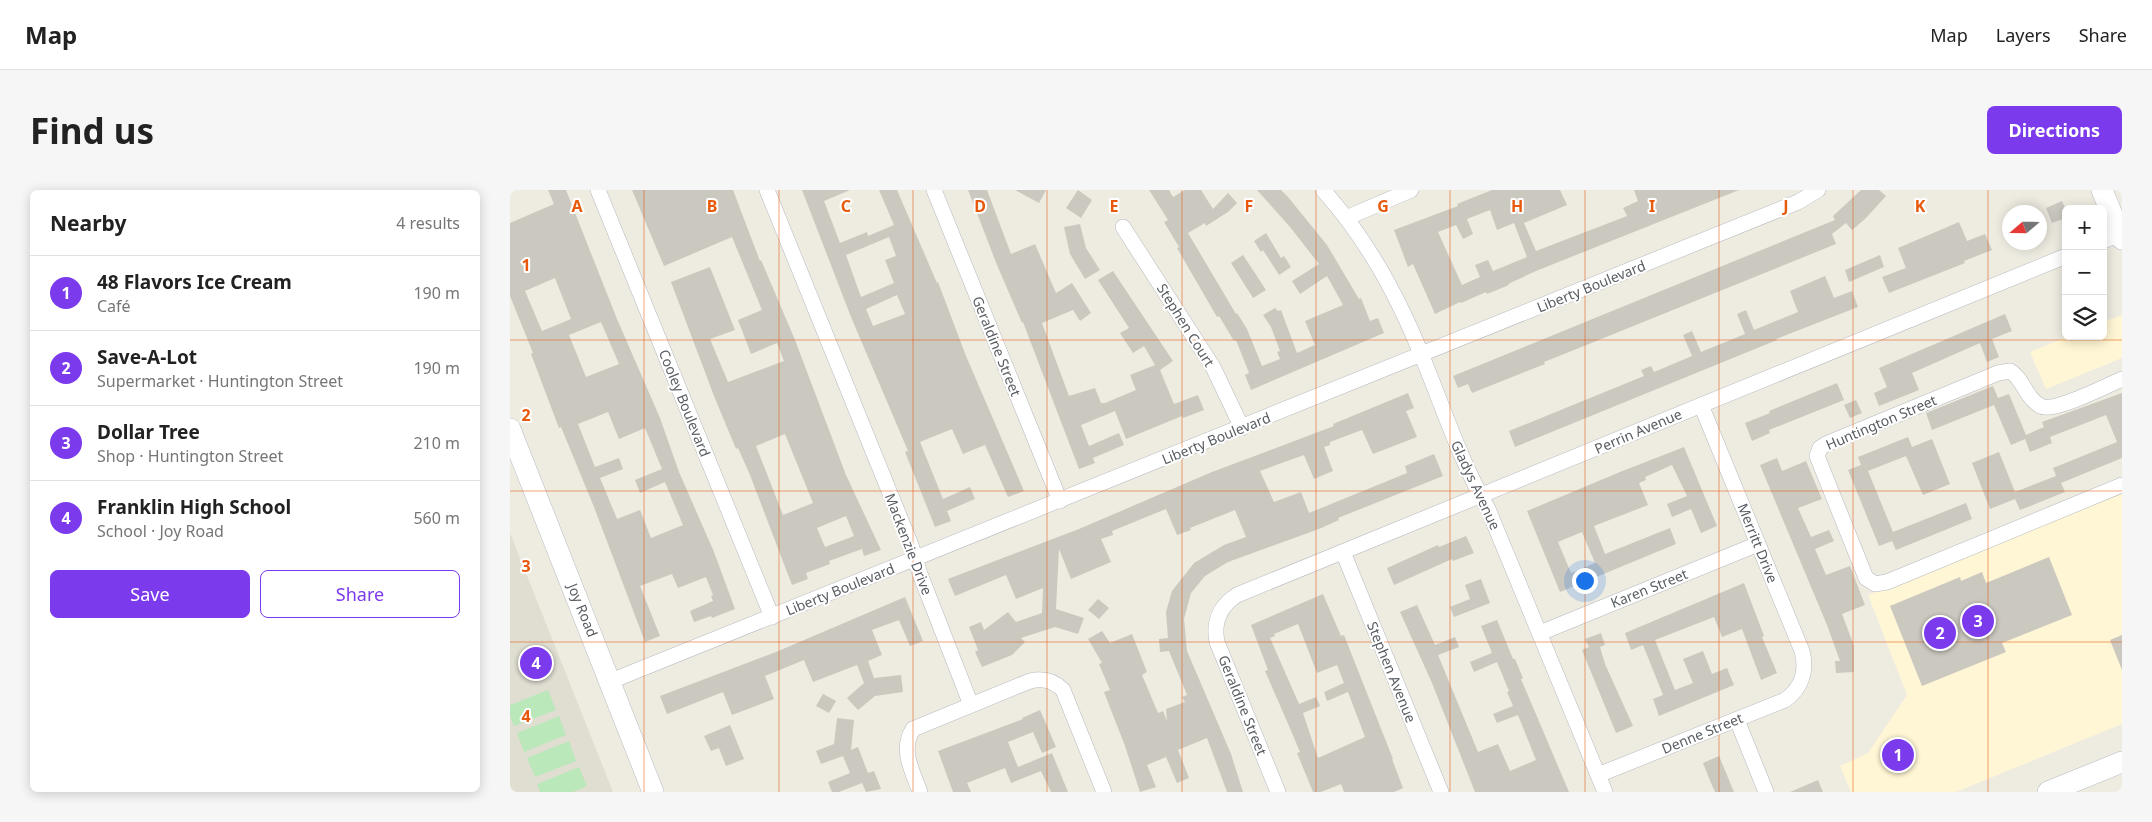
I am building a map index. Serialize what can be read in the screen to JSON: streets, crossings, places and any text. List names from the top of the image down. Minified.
{"streets":{"street":["Liberty Boulevard","Stephen Court","Geraldine Street","Cooley Boulevard","Huntington Street","Perrin Avenue","Gladys Avenue","Merritt Drive","Mackenzie Drive","Karen Street","Joy Road","Stephen Avenue","Denne Street"]},"crossings":[["Liberty Boulevard","Stephen Court"],["Liberty Boulevard","Geraldine Street"],["Liberty Boulevard","Cooley Boulevard"],["Liberty Boulevard","Gladys Avenue"],["Liberty Boulevard","Mackenzie Drive"],["Liberty Boulevard","Joy Road"],["Geraldine Street","Perrin Avenue"],["Perrin Avenue","Gladys Avenue"],["Perrin Avenue","Merritt Drive"],["Perrin Avenue","Stephen Avenue"],["Gladys Avenue","Karen Street"],["Gladys Avenue","Denne Street"],["Merritt Drive","Karen Street"],["Merritt Drive","Denne Street"]],"north":"left","page":{"header":"Map","nav":["Map","Layers","Share"],"buttons":["Directions",["Save","Share"]],"title":"Find us","heading":["Nearby","4 results"],"map_buttons":["+","−"],"list":[{"mark":"1","name":"48 Flavors Ice Cream","note":"Café","value":"190 m"},{"mark":"2","name":"Save-A-Lot","note":"Supermarket · Huntington Street","value":"190 m"},{"mark":"3","name":"Dollar Tree","note":"Shop · Huntington Street","value":"210 m"},{"mark":"4","name":"Franklin High School","note":"School · Joy Road","value":"560 m"}],"pins":["3","2","4","1"]},"grid":{"columns":["A","B","C","D","E","F","G","H","I","J","K"],"rows":["1","2","3","4"]}}
